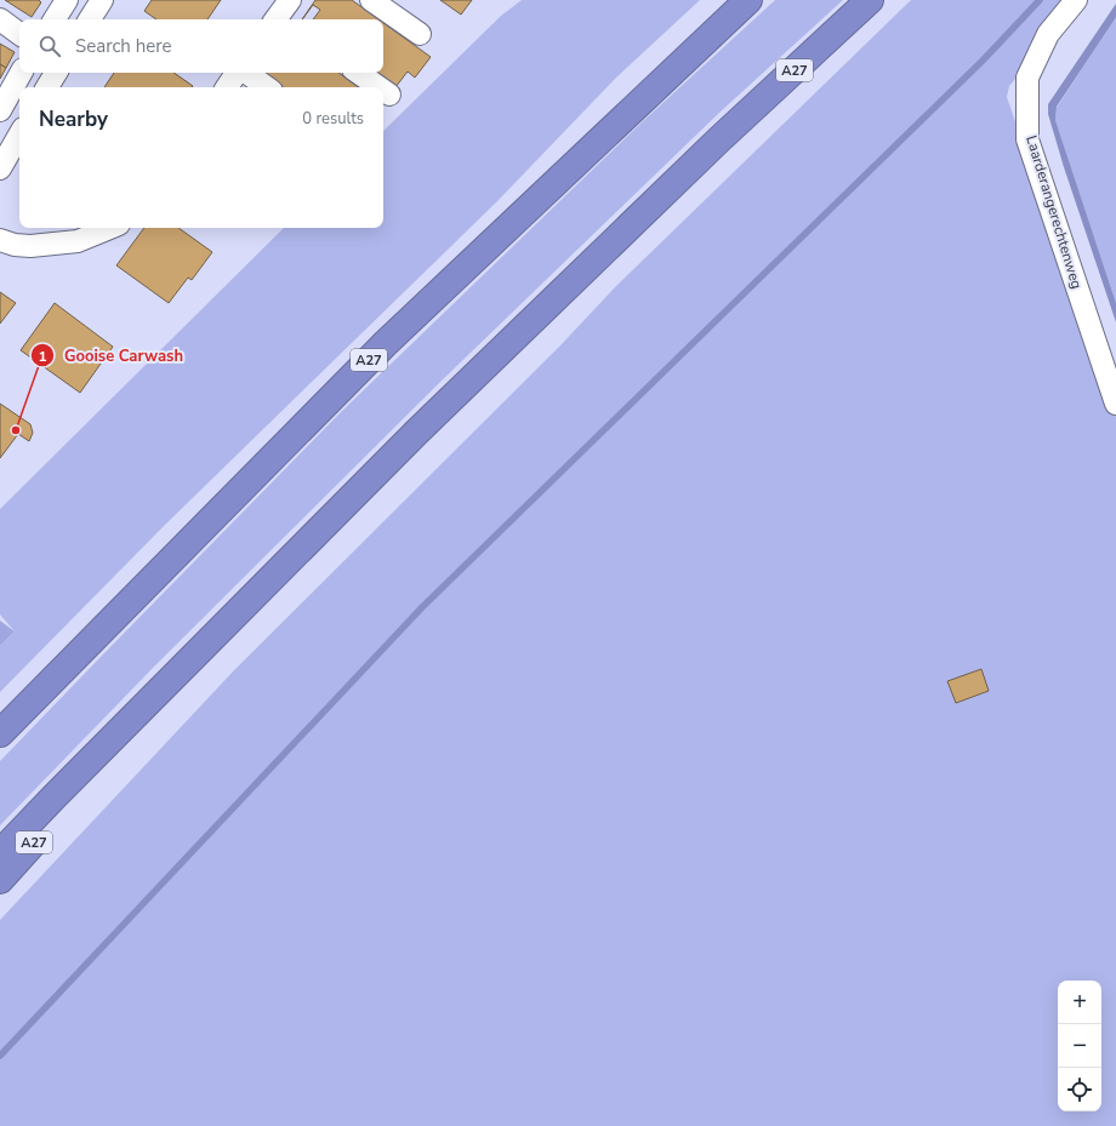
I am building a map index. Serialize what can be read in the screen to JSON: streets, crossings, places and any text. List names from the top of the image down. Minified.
{"streets":{"highway":["A27"],"street":["Laarderangerechtenweg"]},"places":["Gooise Carwash"],"page":{"search":"Search here","heading":["Nearby","0 results"],"map_buttons":["+","−"]}}
